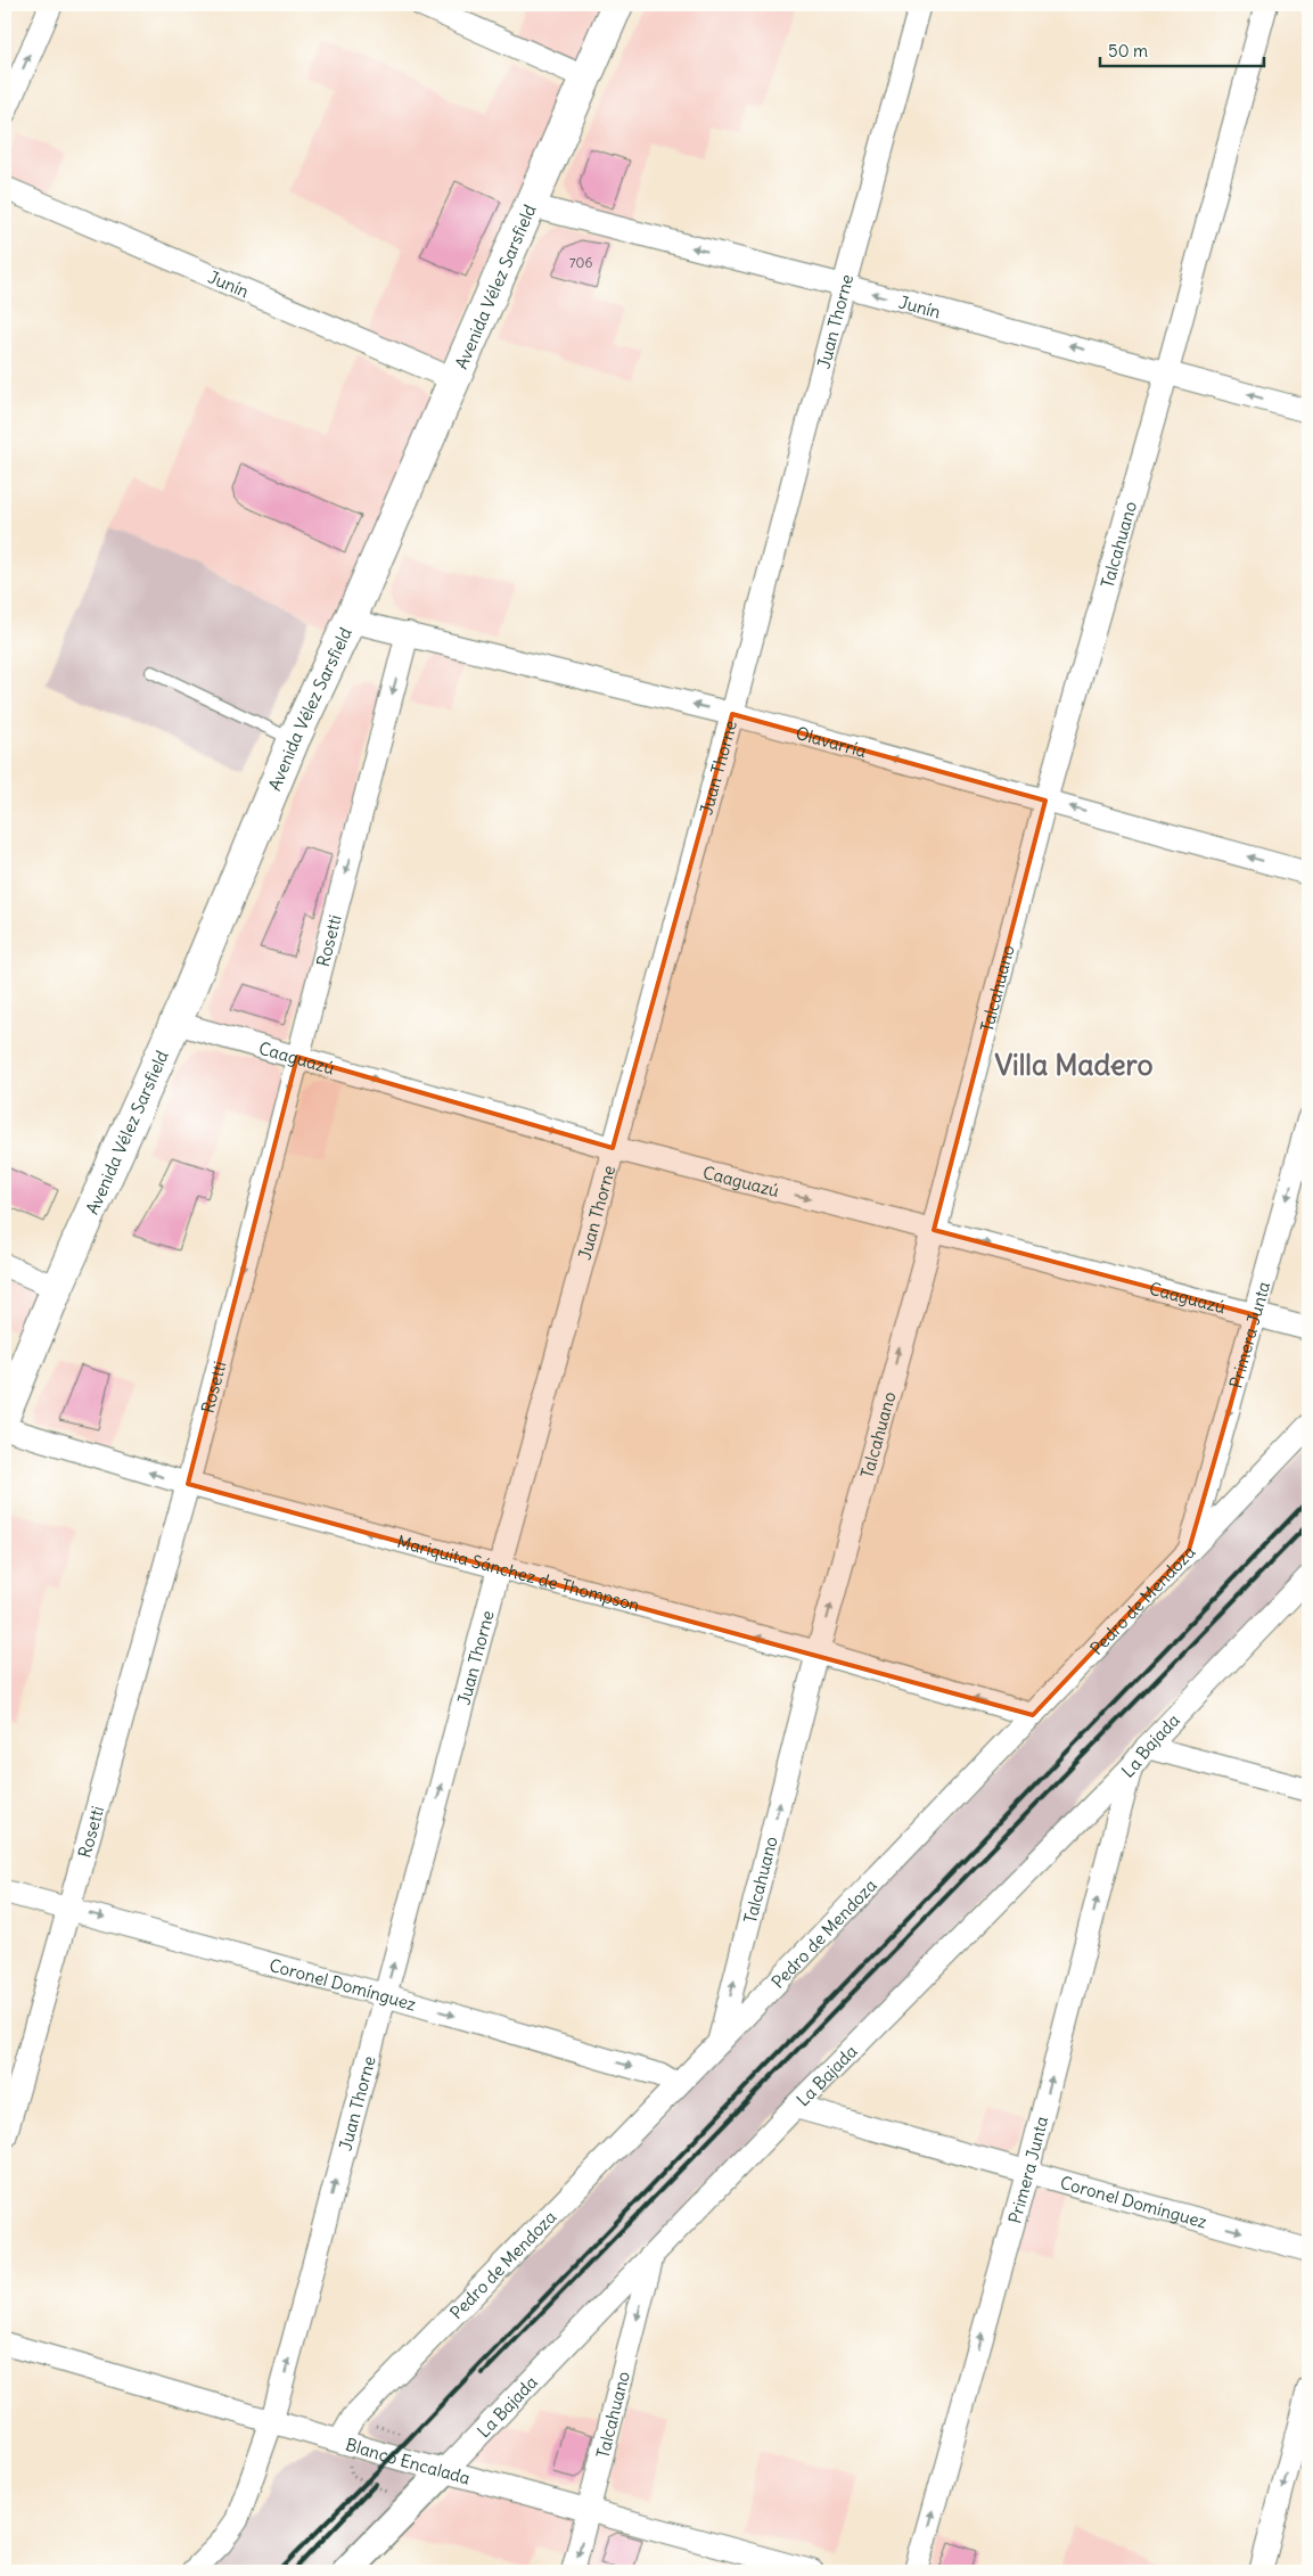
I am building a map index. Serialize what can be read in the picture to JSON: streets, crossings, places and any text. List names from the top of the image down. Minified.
{"streets":{"main road":["Avenida Vélez Sarsfield"],"street":["Junín","Juan Thorne","Talcahuano","Olavarría","Rosetti","Caaguazú","Primera Junta","Mariquita Sánchez de Thompson","Pedro de Mendoza","La Bajada","Coronel Domínguez","Blanco Encalada"]},"crossings":[["Junín","Avenida Vélez Sarsfield"],["Junín","Juan Thorne"],["Junín","Talcahuano"],["Avenida Vélez Sarsfield","Olavarría"],["Avenida Vélez Sarsfield","Caaguazú"],["Juan Thorne","Olavarría"],["Juan Thorne","Caaguazú"],["Juan Thorne","Mariquita Sánchez de Thompson"],["Juan Thorne","Coronel Domínguez"],["Juan Thorne","Blanco Encalada"],["Talcahuano","Olavarría"],["Talcahuano","Caaguazú"],["Talcahuano","Mariquita Sánchez de Thompson"],["Talcahuano","Pedro de Mendoza"],["Talcahuano","La Bajada"],["Talcahuano","Blanco Encalada"],["Olavarría","Rosetti"],["Rosetti","Caaguazú"],["Rosetti","Mariquita Sánchez de Thompson"],["Rosetti","Coronel Domínguez"],["Caaguazú","Primera Junta"],["Primera Junta","Pedro de Mendoza"],["Primera Junta","La Bajada"],["Primera Junta","Coronel Domínguez"],["Mariquita Sánchez de Thompson","Pedro de Mendoza"],["Pedro de Mendoza","Coronel Domínguez"],["Pedro de Mendoza","Blanco Encalada"],["La Bajada","Coronel Domínguez"],["La Bajada","Blanco Encalada"]],"one_way":["Junín","Juan Thorne","Olavarría","Rosetti","Caaguazú","Mariquita Sánchez de Thompson","Coronel Domínguez"],"districts":["Villa Madero"],"house_numbers":["706"],"scale_bar":"50 m"}
